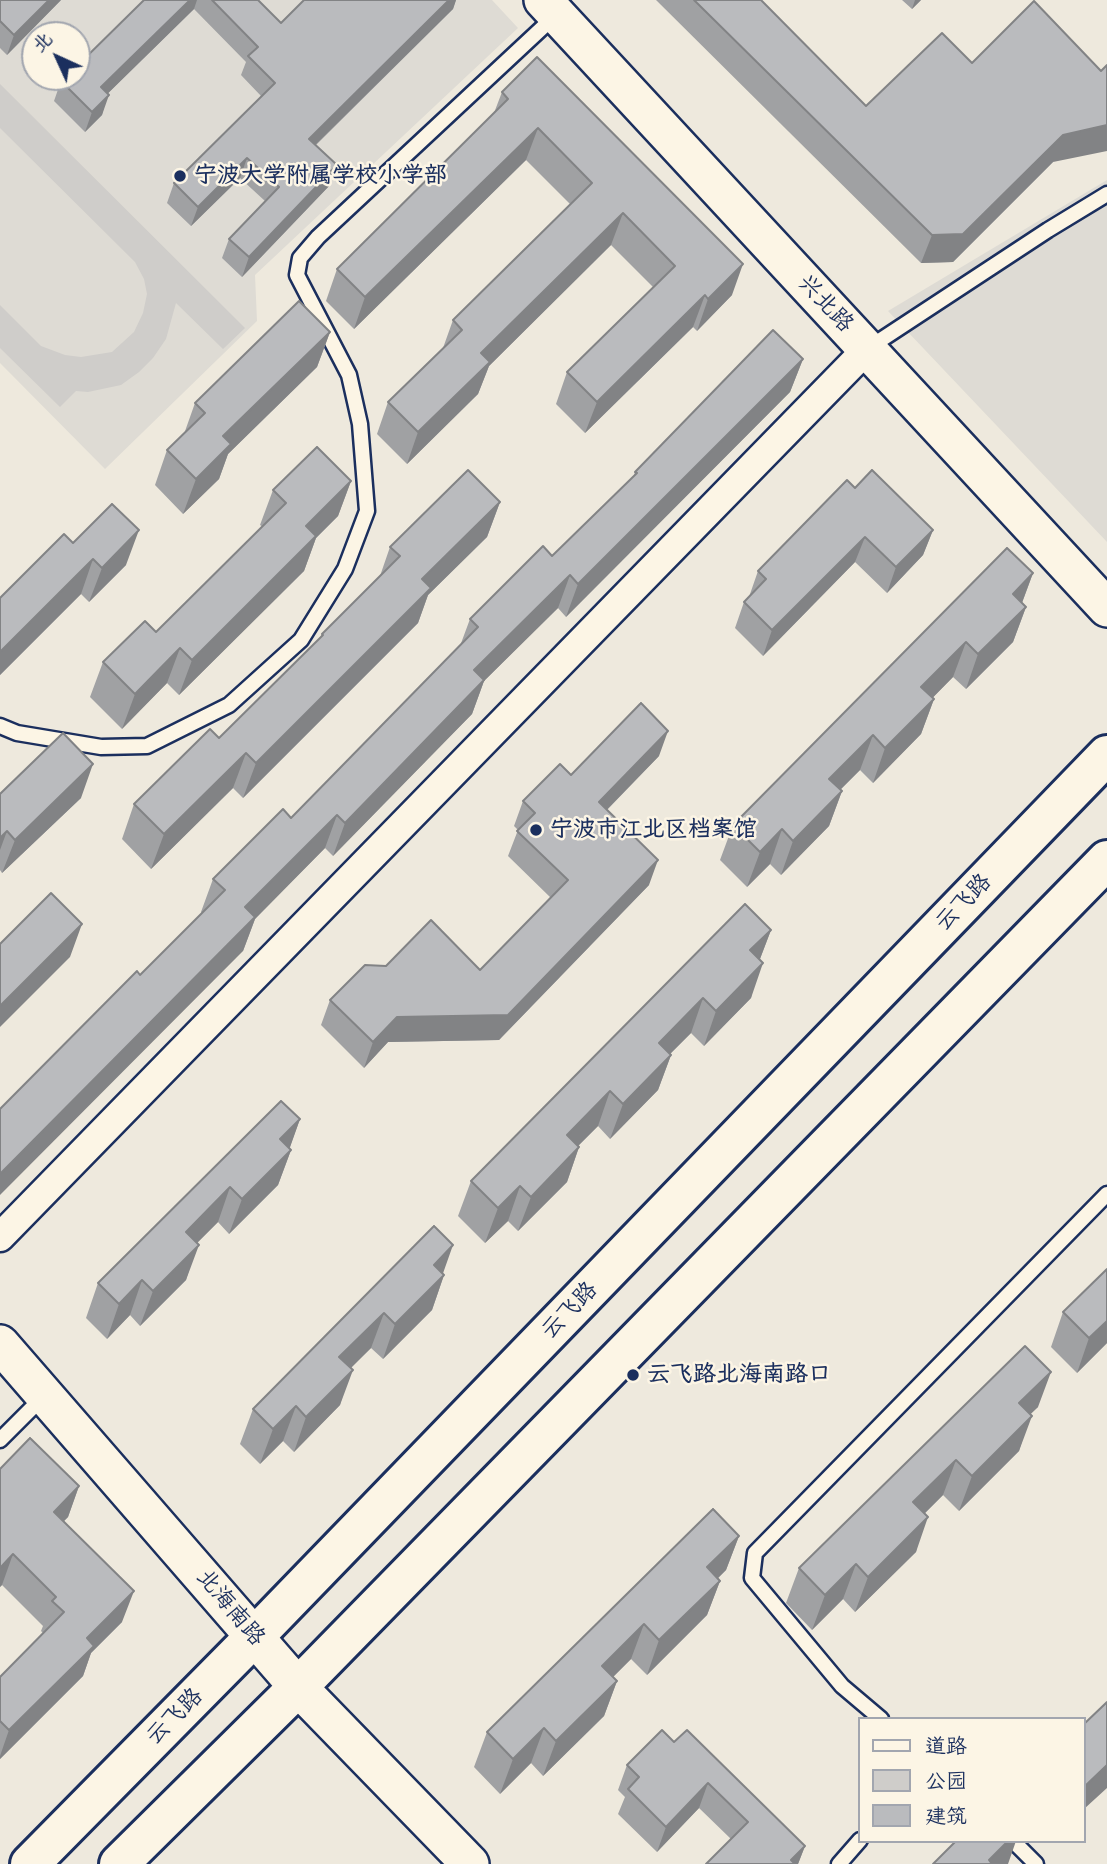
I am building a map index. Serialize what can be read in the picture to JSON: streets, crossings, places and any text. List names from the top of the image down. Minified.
{"streets":{"main road":["云飞路"],"street":["兴北路","北海南路"]},"crossings":[["云飞路","北海南路"]],"places":["宁波大学附属学校小学部","宁波市江北区档案馆","云飞路北海南路口"],"legend":["道路","公园","建筑"],"north":"top left"}
